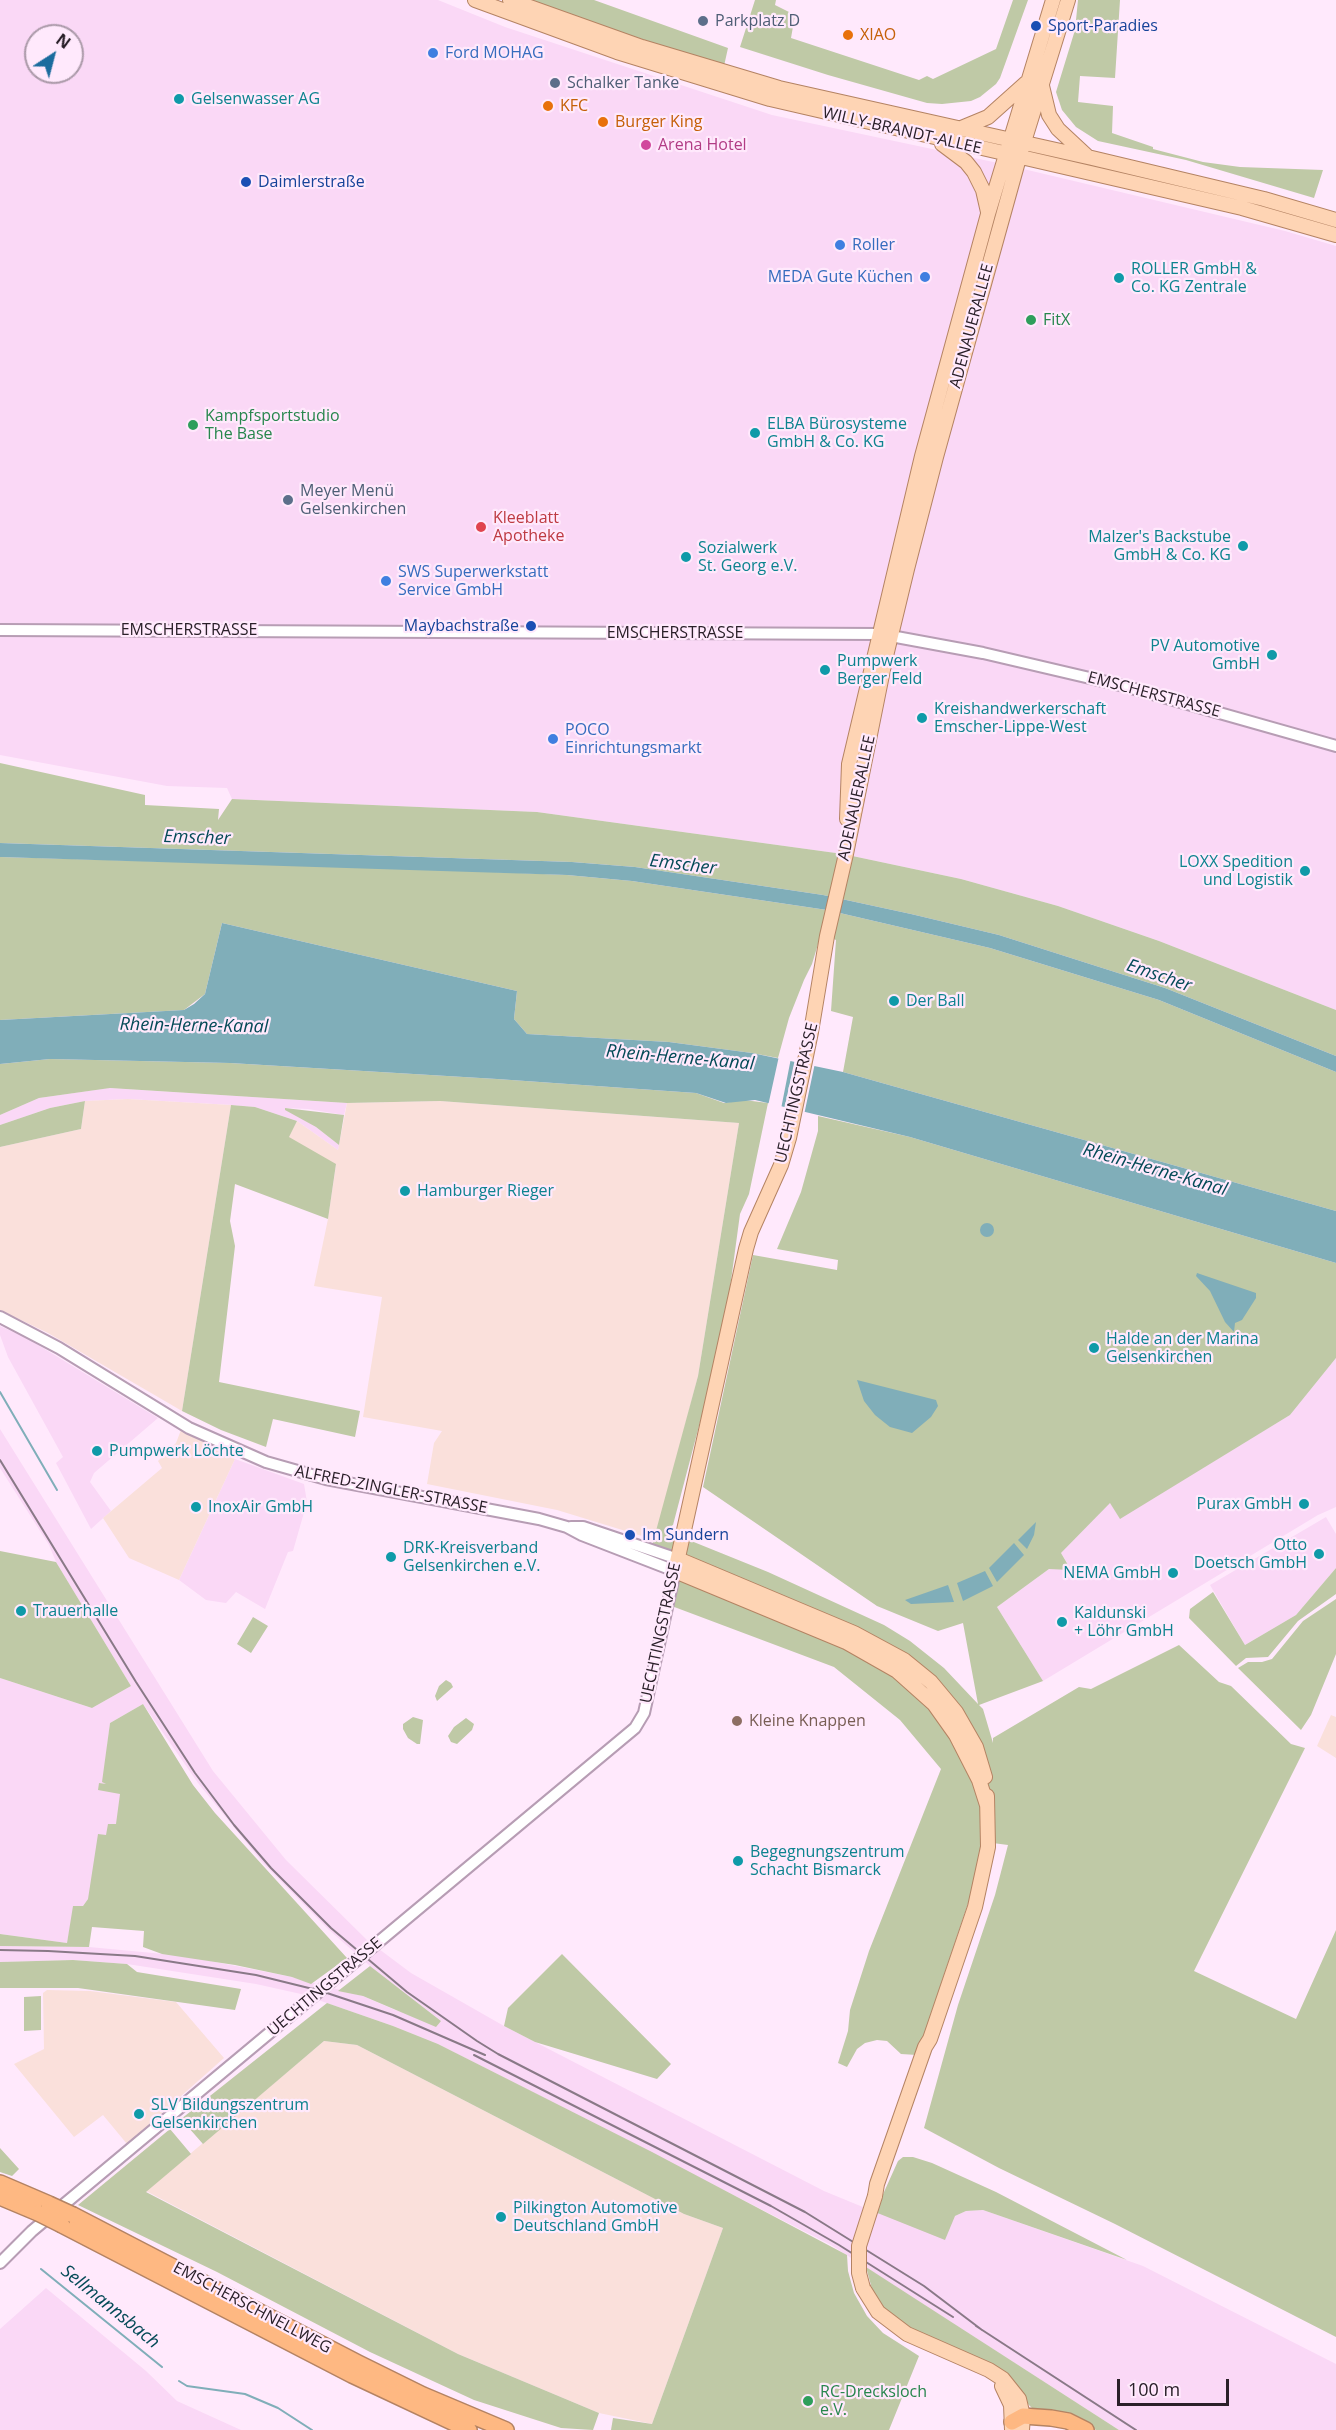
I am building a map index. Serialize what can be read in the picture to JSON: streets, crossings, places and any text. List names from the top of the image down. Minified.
{"streets":{"highway":["EMSCHERSCHNELLWEG"],"main road":["WILLY-BRANDT-ALLEE","ADENAUERALLEE","UECHTINGSTRASSE"],"street":["EMSCHERSTRASSE","ALFRED-ZINGLER-STRASSE"]},"crossings":[["WILLY-BRANDT-ALLEE","ADENAUERALLEE"],["ADENAUERALLEE","EMSCHERSTRASSE"],["ADENAUERALLEE","UECHTINGSTRASSE"],["UECHTINGSTRASSE","ALFRED-ZINGLER-STRASSE"]],"water":["Emscher","Rhein-Herne-Kanal","Sellmannsbach"],"places":["Parkplatz D","Sport-Paradies","XIAO","Ford MOHAG","Schalker Tanke","Gelsenwasser AG","KFC","Burger King","Arena Hotel","Daimlerstraße","Roller","MEDA Gute Küchen","ROLLER GmbH & Co. KG Zentrale","FitX","Kampfsportstudio The Base","ELBA Bürosysteme GmbH & Co. KG","Meyer Menü Gelsenkirchen","Kleeblatt Apotheke","Malzer's Backstube GmbH & Co. KG","Sozialwerk St. Georg e.V.","SWS Superwerkstatt Service GmbH","Maybachstraße","PV Automotive GmbH","Pumpwerk Berger Feld","Kreishandwerkerschaft Emscher-Lippe-West","POCO Einrichtungsmarkt","LOXX Spedition und Logistik","Der Ball","Hamburger Rieger","Halde an der Marina Gelsenkirchen","Pumpwerk Löchte","Purax GmbH","InoxAir GmbH","Im Sundern","Otto Doetsch GmbH","DRK-Kreisverband Gelsenkirchen e.V.","NEMA GmbH","Trauerhalle","Kaldunski + Löhr GmbH","Kleine Knappen","Begegnungszentrum Schacht Bismarck","SLV Bildungszentrum Gelsenkirchen","Pilkington Automotive Deutschland GmbH","RC-Drecksloch e.V."],"scale_bar":"100 m","north":"top right"}
